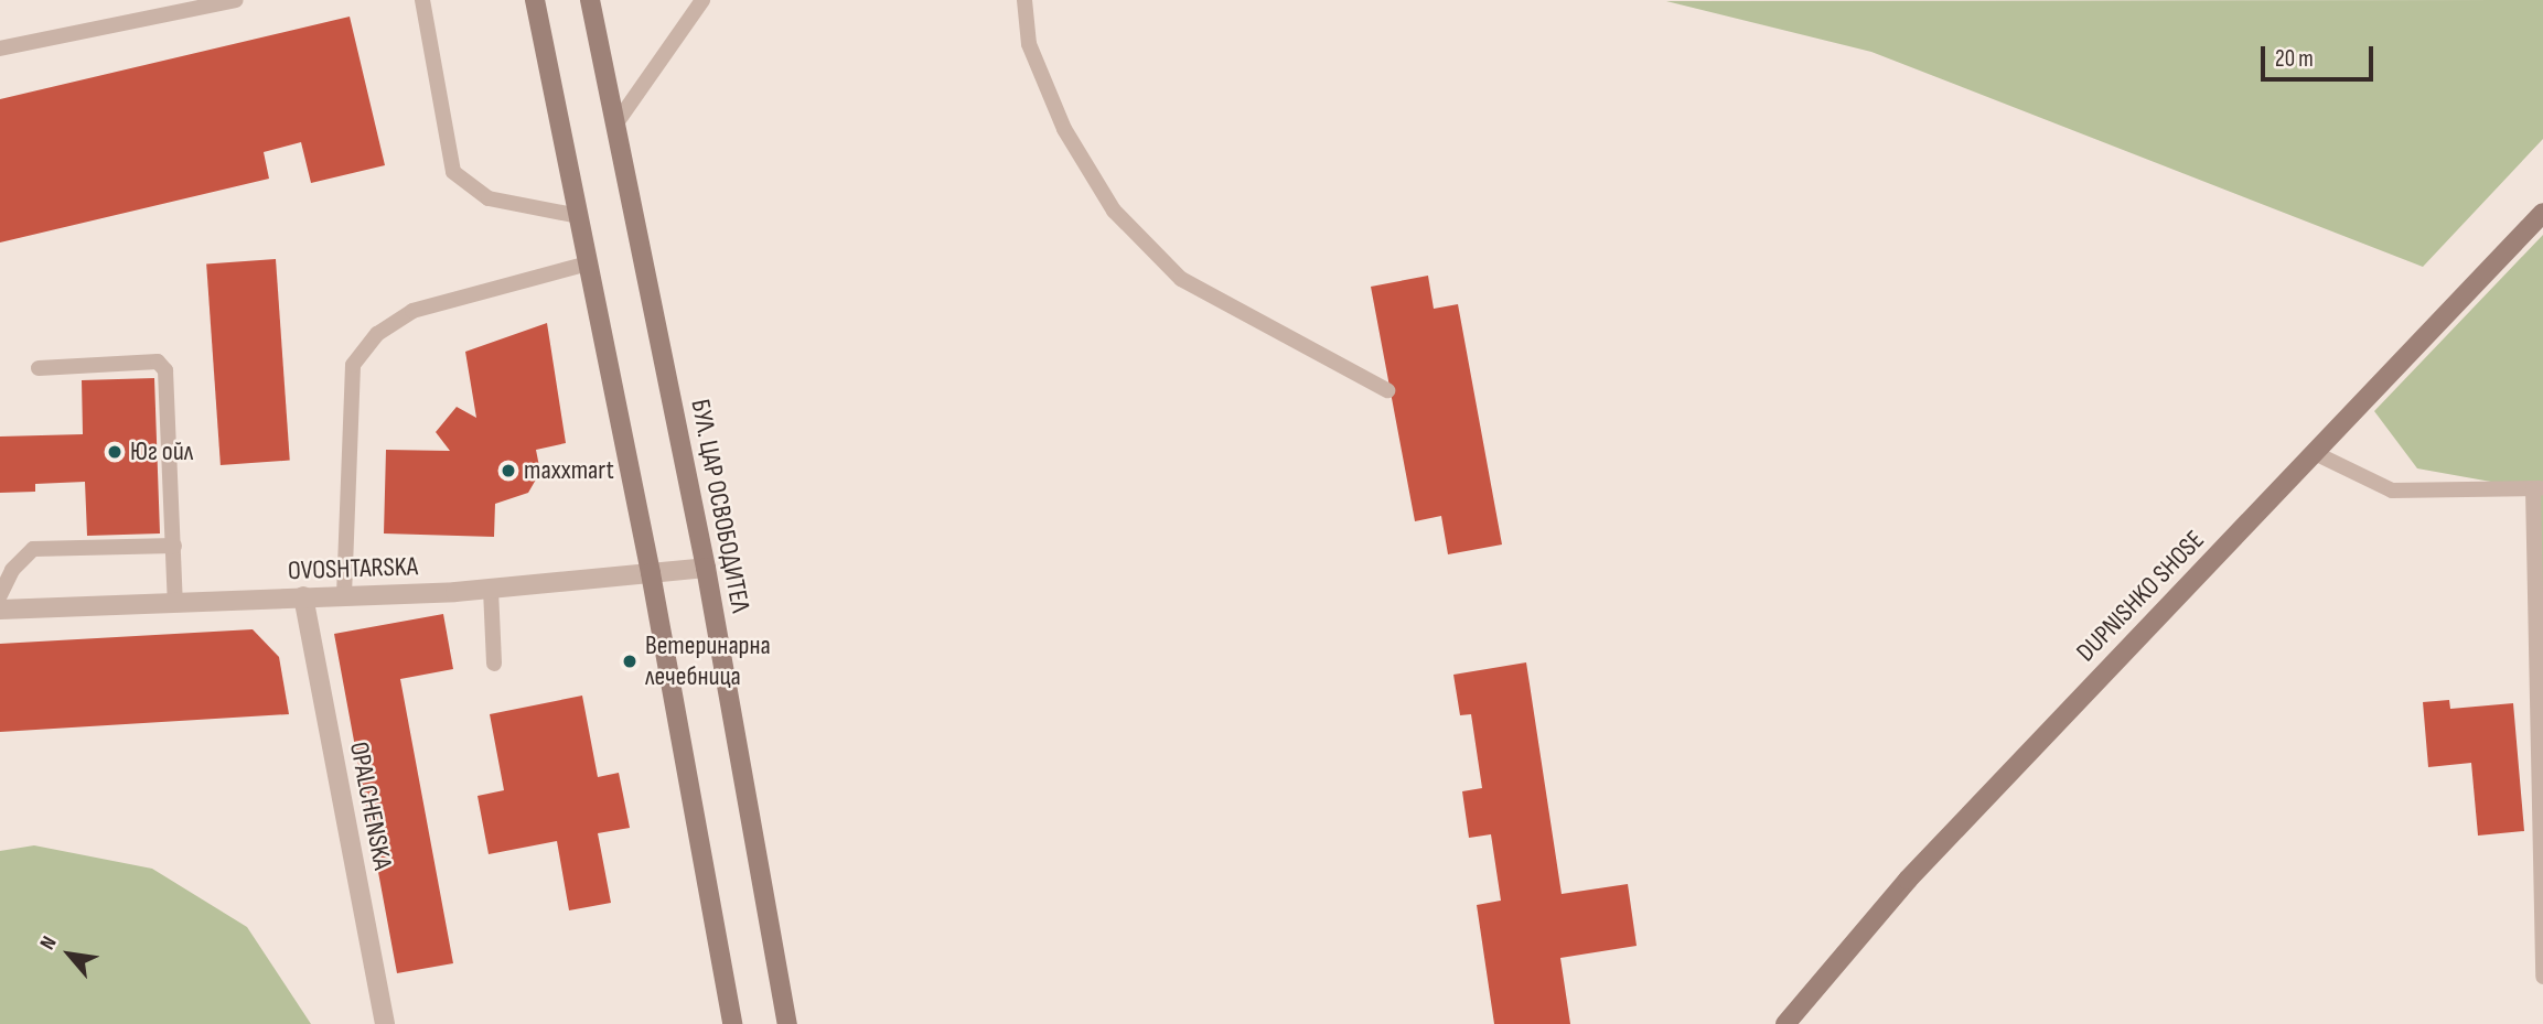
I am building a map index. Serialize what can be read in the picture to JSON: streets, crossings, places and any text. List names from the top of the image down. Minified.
{"streets":{"main road":["БУЛ. ЦАР ОСВОБОДИТЕЛ","DUPNISHKO SHOSE"],"street":["OVOSHTARSKA","OPALCHENSKA"]},"crossings":[["БУЛ. ЦАР ОСВОБОДИТЕЛ","OVOSHTARSKA"],["OVOSHTARSKA","OPALCHENSKA"]],"places":["Юг ойл","maxxmart","Ветеринарна лечебница"],"scale_bar":"20 m","north":"top left"}
